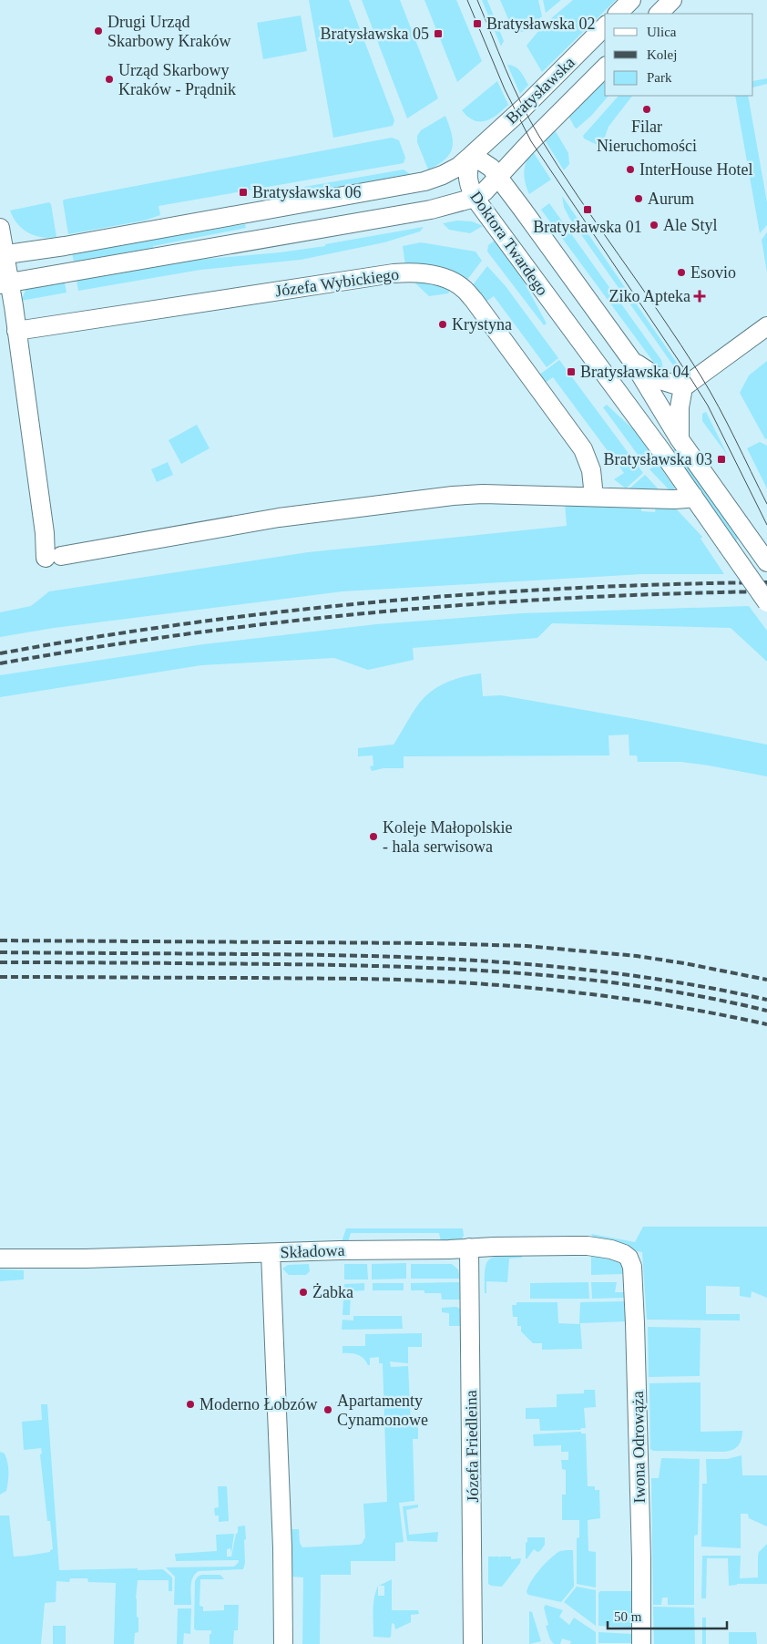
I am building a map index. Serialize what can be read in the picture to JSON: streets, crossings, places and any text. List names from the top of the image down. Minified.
{"streets":{"street":["Bratysławska","Doktora Twardego","Józefa Wybickiego","Składowa","Józefa Friedleina","Iwona Odrowąża"]},"crossings":[["Bratysławska","Doktora Twardego"],["Składowa","Józefa Friedleina"],["Składowa","Iwona Odrowąża"]],"places":{"transit":["Bratysławska 02","Bratysławska 05","Bratysławska 06","Bratysławska 01","Bratysławska 04","Bratysławska 03"],"other":["Drugi Urząd Skarbowy Kraków","Urząd Skarbowy Kraków - Prądnik","Filar Nieruchomości","InterHouse Hotel","Aurum","Ale Styl","Esovio","Krystyna","Koleje Małopolskie - hala serwisowa","Żabka","Moderno Łobzów","Apartamenty Cynamonowe"],"health":["Ziko Apteka"]},"legend":["Ulica","Kolej","Park"],"scale_bar":"50 m"}
